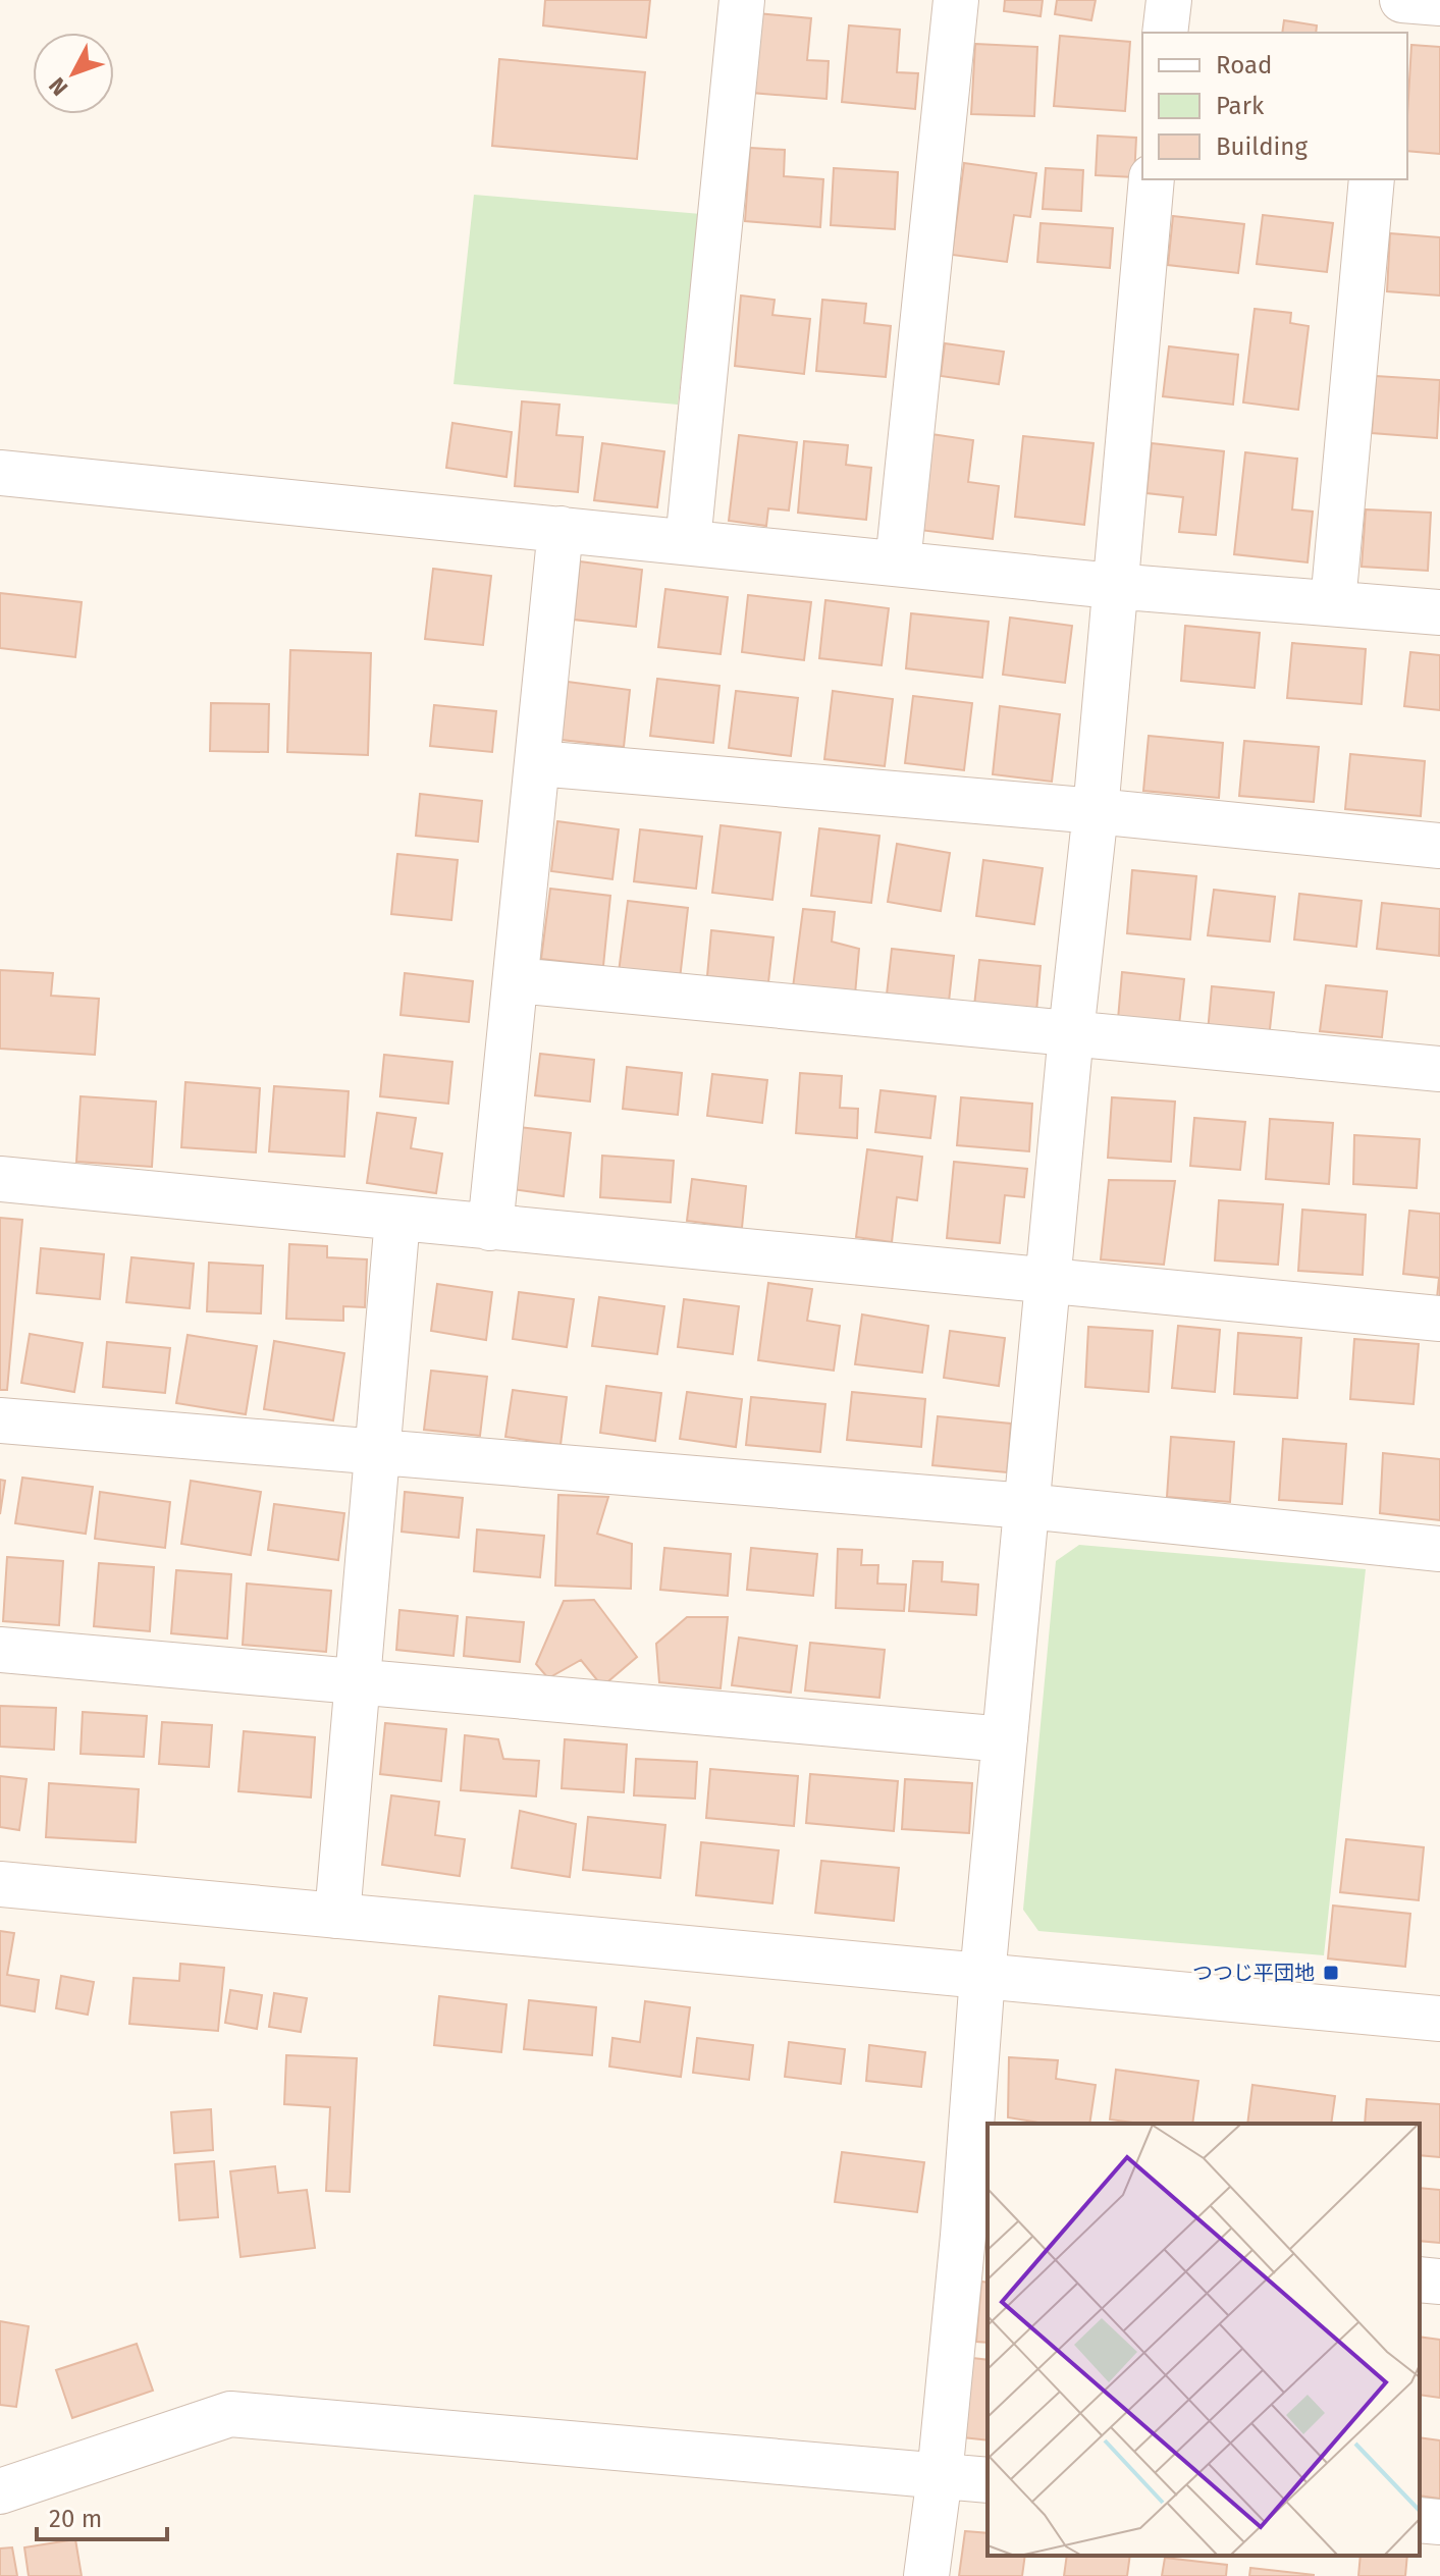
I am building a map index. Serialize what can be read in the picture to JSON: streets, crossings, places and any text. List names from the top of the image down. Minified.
{"places":{"transit":["つつじ平団地"]},"legend":["Road","Park","Building"],"scale_bar":"20 m","north":"bottom left"}
